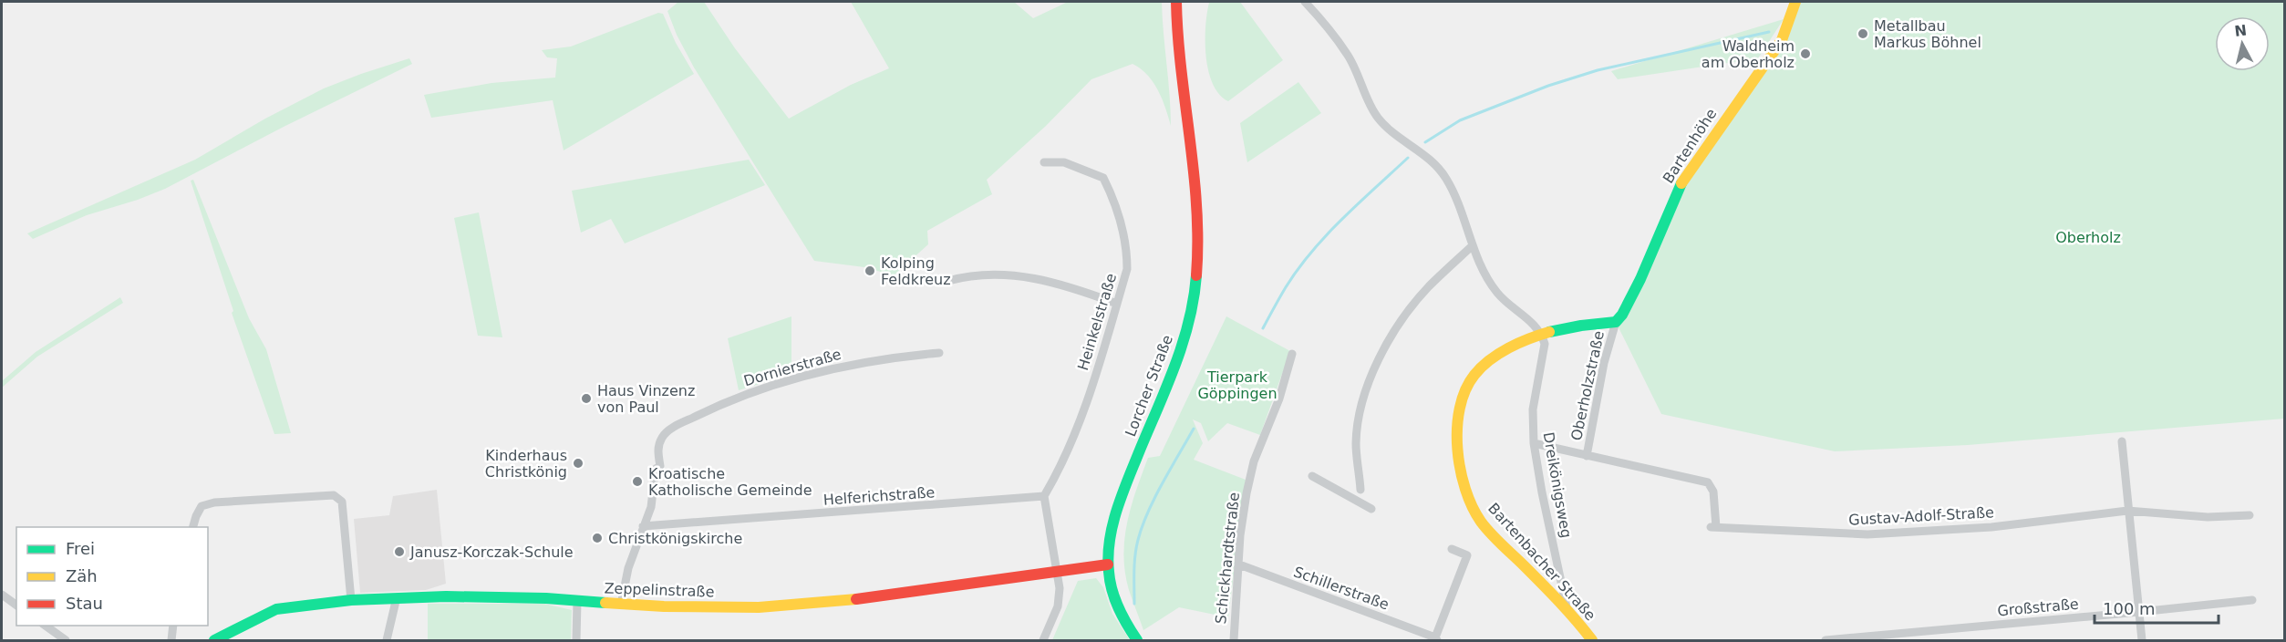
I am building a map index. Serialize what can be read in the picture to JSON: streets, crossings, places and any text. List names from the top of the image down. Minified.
{"streets":{"street":["Bartenhöhe","Heinkelstraße","Dornierstraße","Lorcher Straße","Oberholzstraße","Dreikönigsweg","Helferichstraße","Gustav-Adolf-Straße","Schickhardtstraße","Bartenbacher Straße","Schillerstraße","Zeppelinstraße","Großstraße"]},"crossings":[["Bartenhöhe","Oberholzstraße"],["Bartenhöhe","Bartenbacher Straße"],["Heinkelstraße","Helferichstraße"],["Dornierstraße","Helferichstraße"],["Lorcher Straße","Zeppelinstraße"],["Oberholzstraße","Gustav-Adolf-Straße"],["Oberholzstraße","Bartenbacher Straße"],["Dreikönigsweg","Gustav-Adolf-Straße"],["Dreikönigsweg","Bartenbacher Straße"],["Schickhardtstraße","Schillerstraße"]],"parks":["Oberholz","Tierpark Göppingen"],"places":["Metallbau Markus Böhnel","Waldheim am Oberholz","Kolping Feldkreuz","Haus Vinzenz von Paul","Kinderhaus Christkönig","Kroatische Katholische Gemeinde","Christkönigskirche","Janusz-Korczak-Schule"],"legend":["Frei","Zäh","Stau"],"scale_bar":"100 m","north":"top"}
